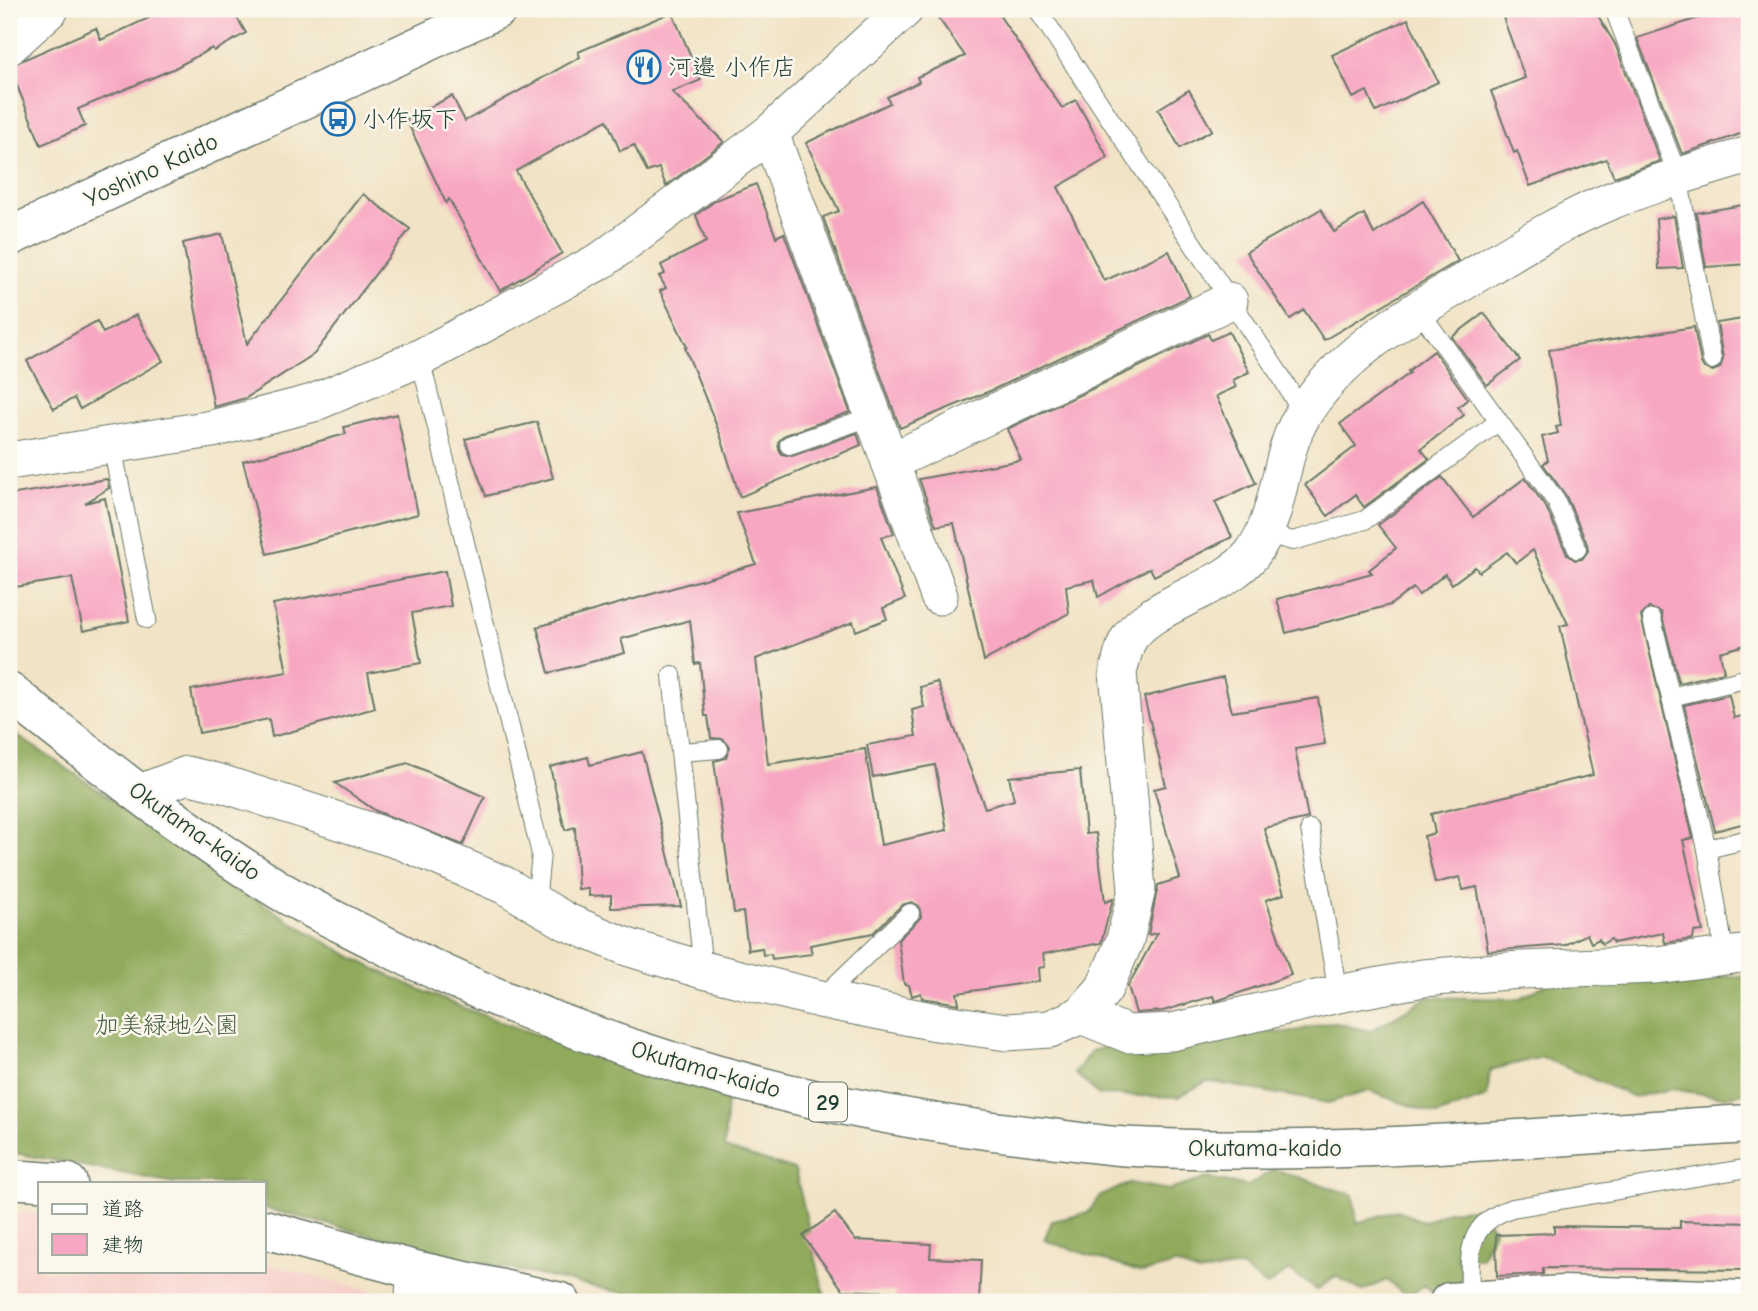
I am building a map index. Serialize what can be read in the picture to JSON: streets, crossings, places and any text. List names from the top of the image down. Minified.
{"streets":{"main road":["Yoshino Kaido","Okutama-kaido","29"]},"parks":["加美緑地公園"],"places":{"restaurant":["河邉 小作店"],"bus stop":["小作坂下"]},"legend":["道路","建物"]}
